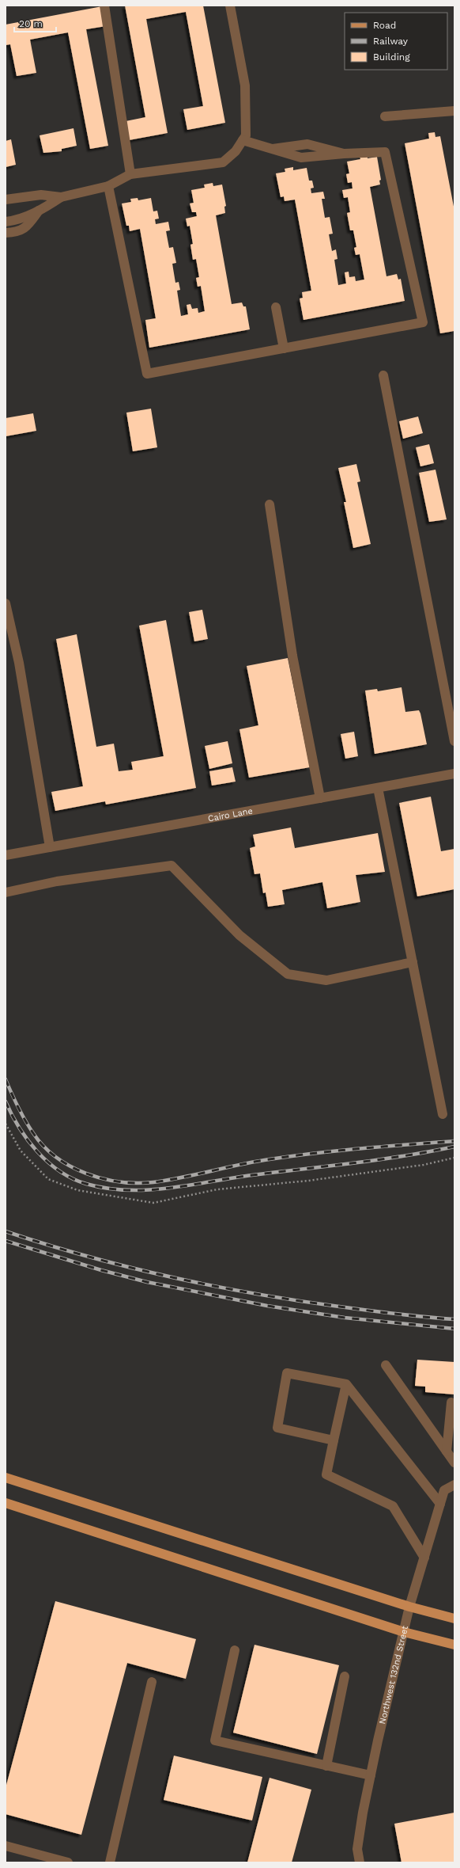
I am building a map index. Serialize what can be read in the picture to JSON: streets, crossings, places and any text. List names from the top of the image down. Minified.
{"streets":{"street":["Cairo Lane","Northwest 132nd Street"]},"legend":["Road","Railway","Building"],"scale_bar":"20 m"}
